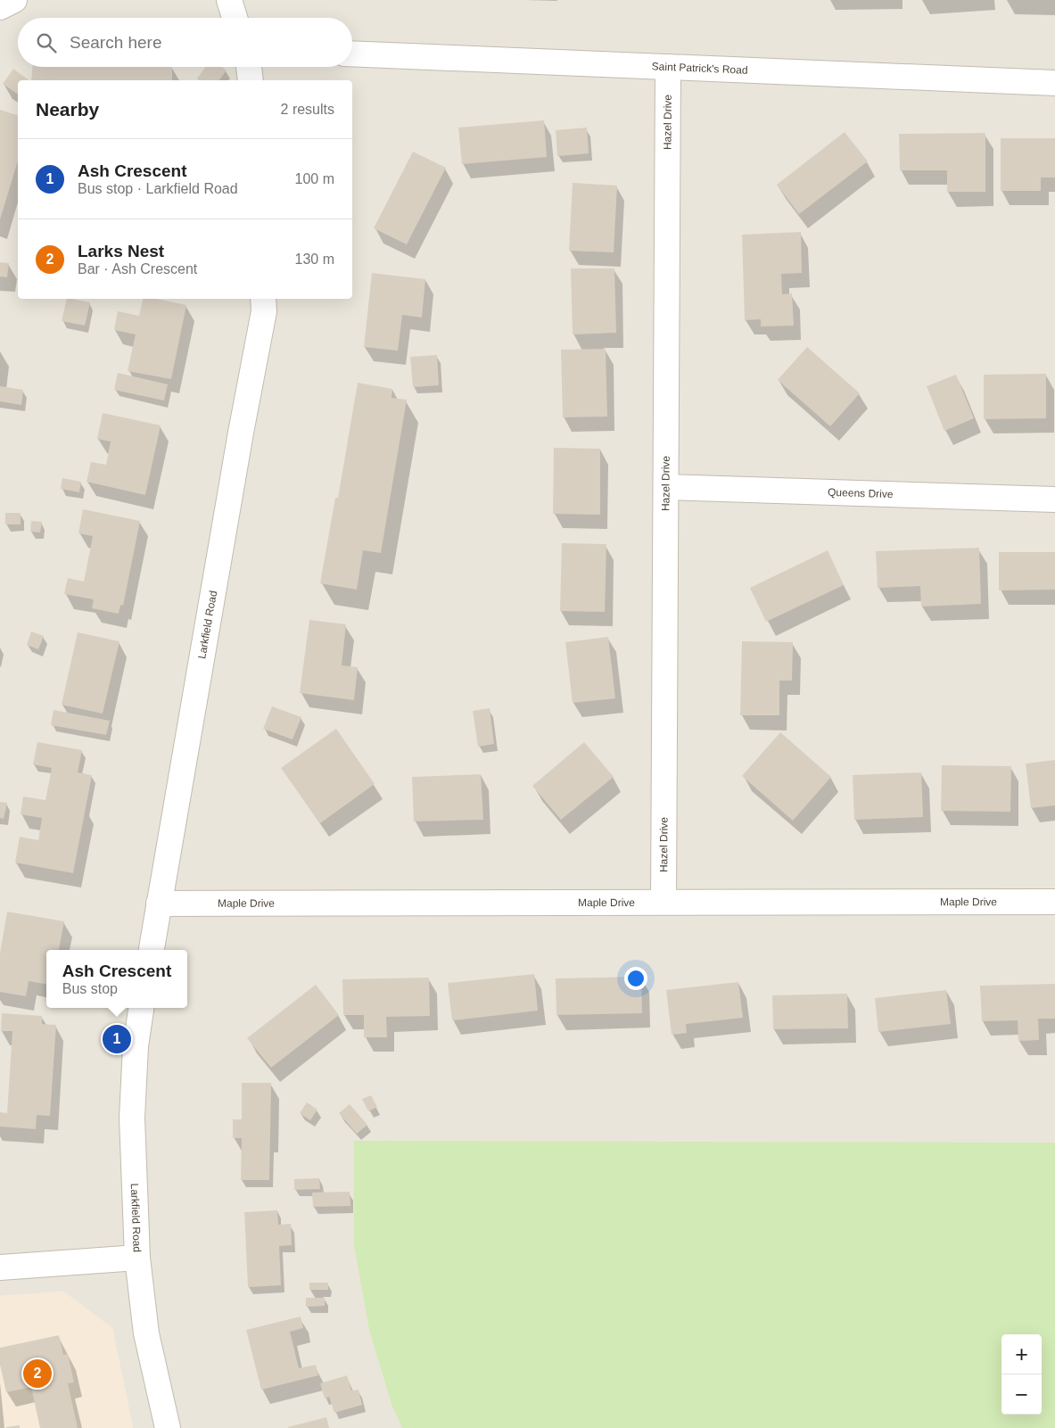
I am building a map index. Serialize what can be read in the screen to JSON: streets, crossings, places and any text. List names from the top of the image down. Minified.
{"streets":{"street":["Saint Patrick's Road","Hazel Drive","Queens Drive","Larkfield Road","Maple Drive"]},"crossings":[["Saint Patrick's Road","Hazel Drive"],["Hazel Drive","Queens Drive"],["Hazel Drive","Maple Drive"],["Larkfield Road","Maple Drive"]],"page":{"search":"Search here","heading":["Nearby","2 results"],"list":[{"mark":"1","name":"Ash Crescent","note":"Bus stop · Larkfield Road","value":"100 m"},{"mark":"2","name":"Larks Nest","note":"Bar · Ash Crescent","value":"130 m"}],"popup":["Ash Crescent","Bus stop"],"pins":["1","2"],"map_buttons":["+","−"]}}
